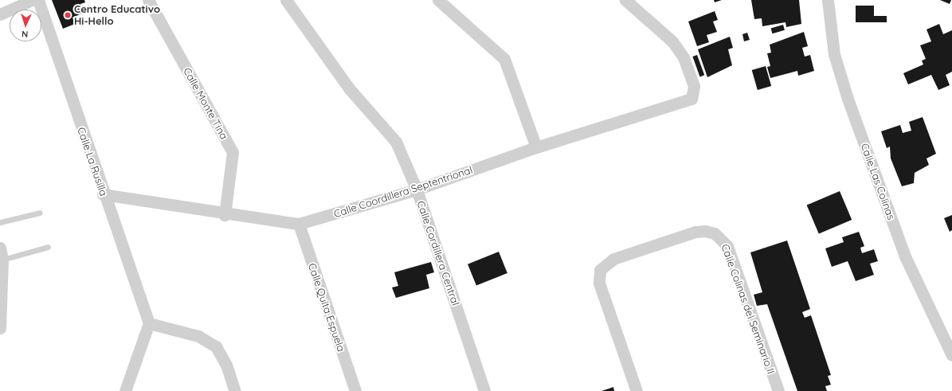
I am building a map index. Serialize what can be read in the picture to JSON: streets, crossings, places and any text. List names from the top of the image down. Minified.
{"streets":{"street":["Calle Monte Tina","Calle La Rusilla","Calle Las Colinas","Calle Coordillera Septentrional","Calle Cordillera Central","Calle Quita Espuela","Calle Colinas del Seminario II"]},"crossings":[["Calle Monte Tina","Calle Coordillera Septentrional"],["Calle La Rusilla","Calle Coordillera Septentrional"],["Calle Coordillera Septentrional","Calle Cordillera Central"],["Calle Coordillera Septentrional","Calle Quita Espuela"]],"places":["Centro Educativo Hi-Hello"],"north":"bottom"}
